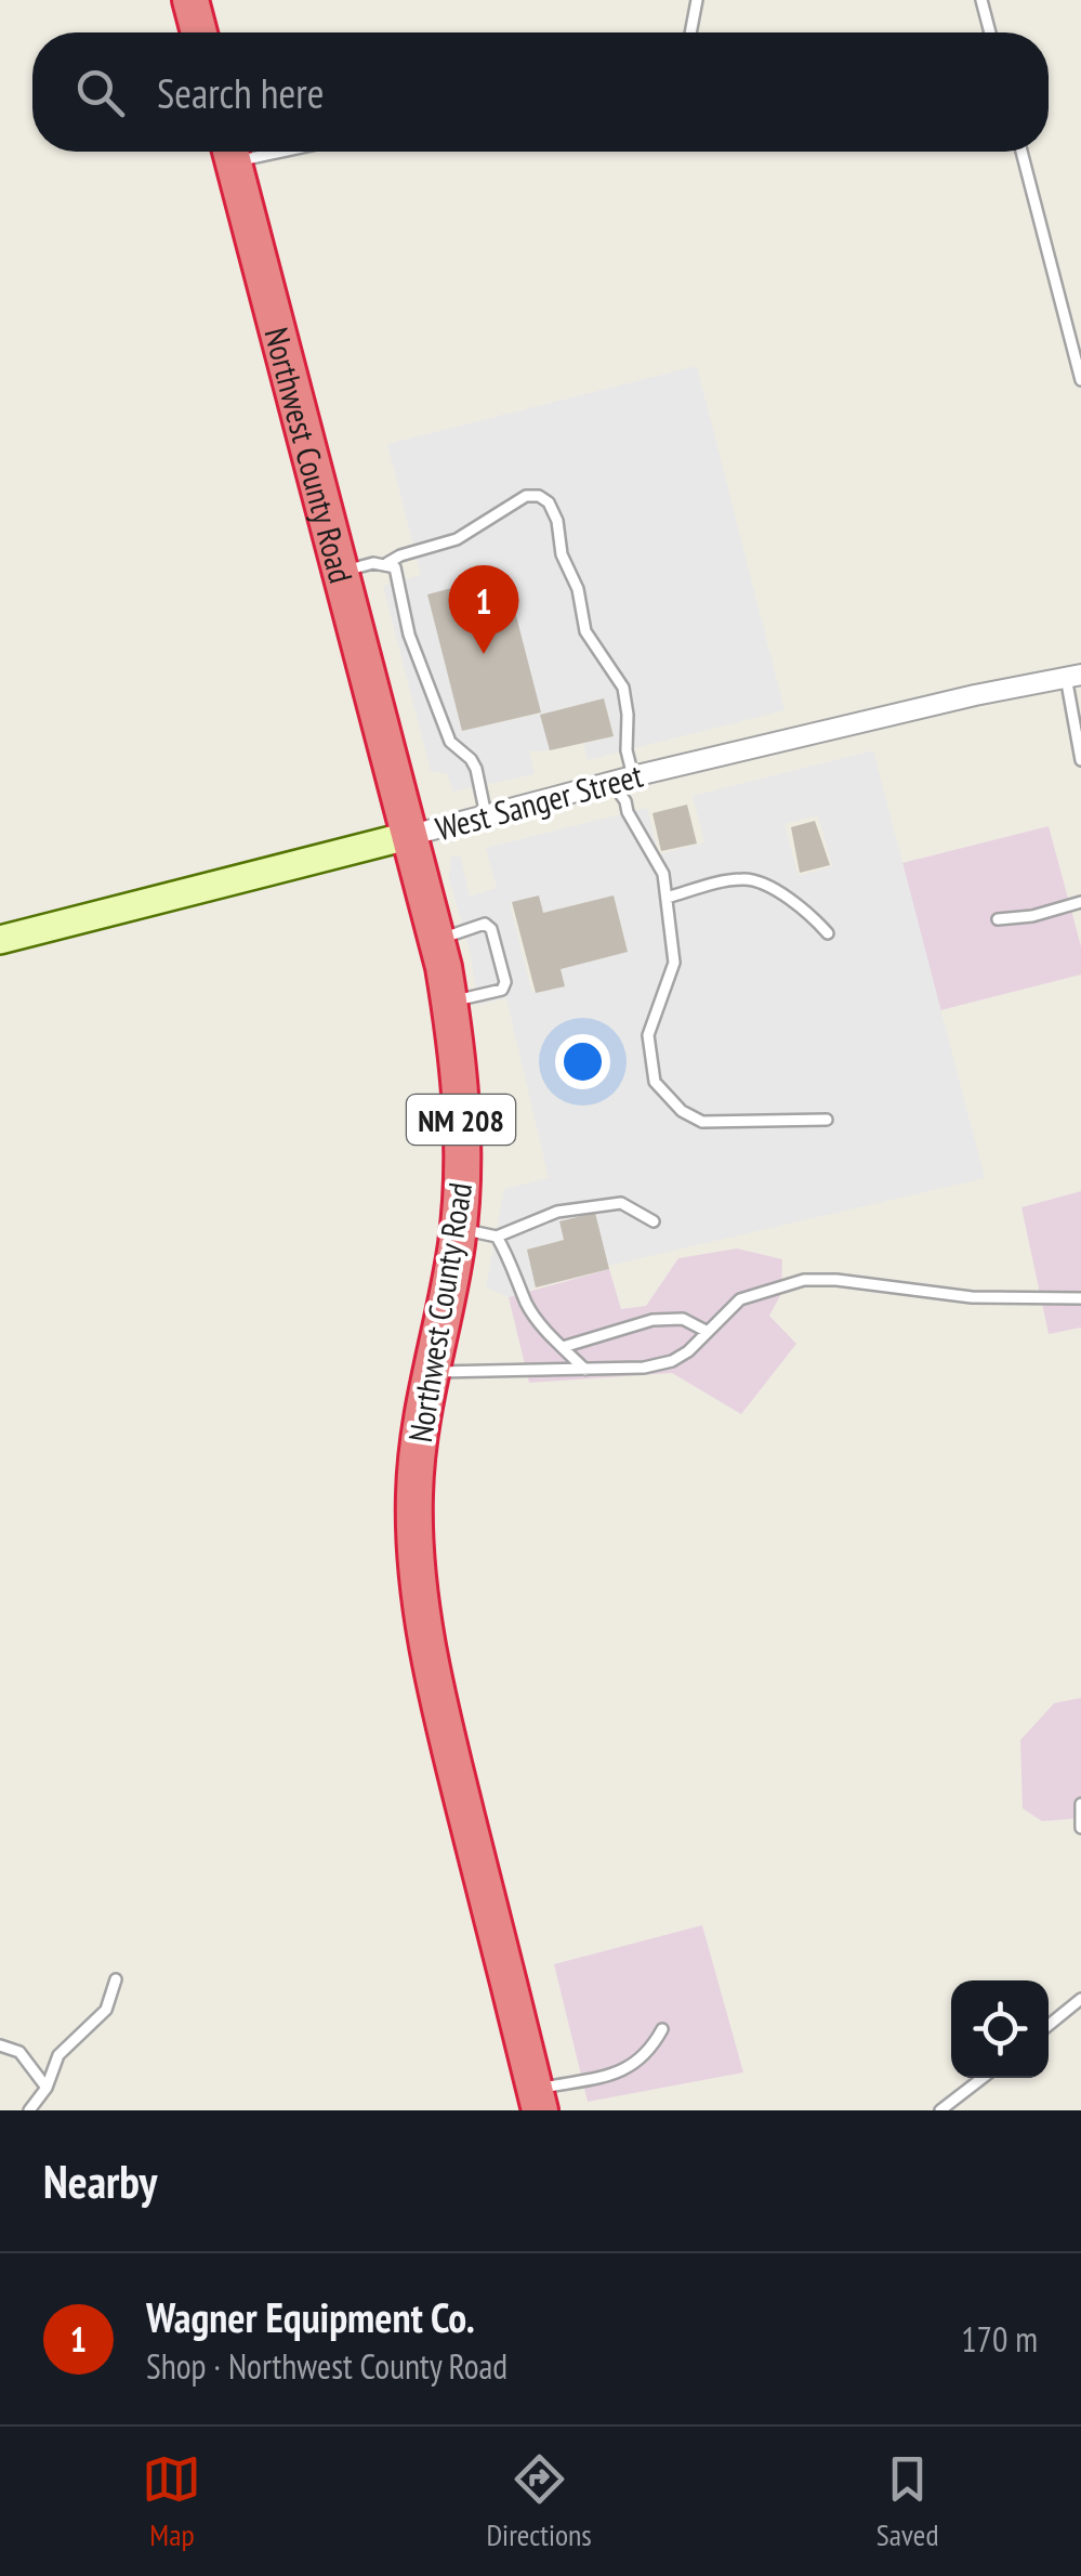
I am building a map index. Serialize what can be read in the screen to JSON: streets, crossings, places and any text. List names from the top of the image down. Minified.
{"streets":{"highway":["Northwest County Road","NM 208"],"main road":["West Sanger Street"]},"crossings":[["Northwest County Road","West Sanger Street"]],"page":{"search":"Search here","pins":"1","heading":"Nearby","list":[{"mark":"1","name":"Wagner Equipment Co.","note":"Shop · Northwest County Road","value":"170 m"}],"nav":["Map","Directions","Saved"]}}
